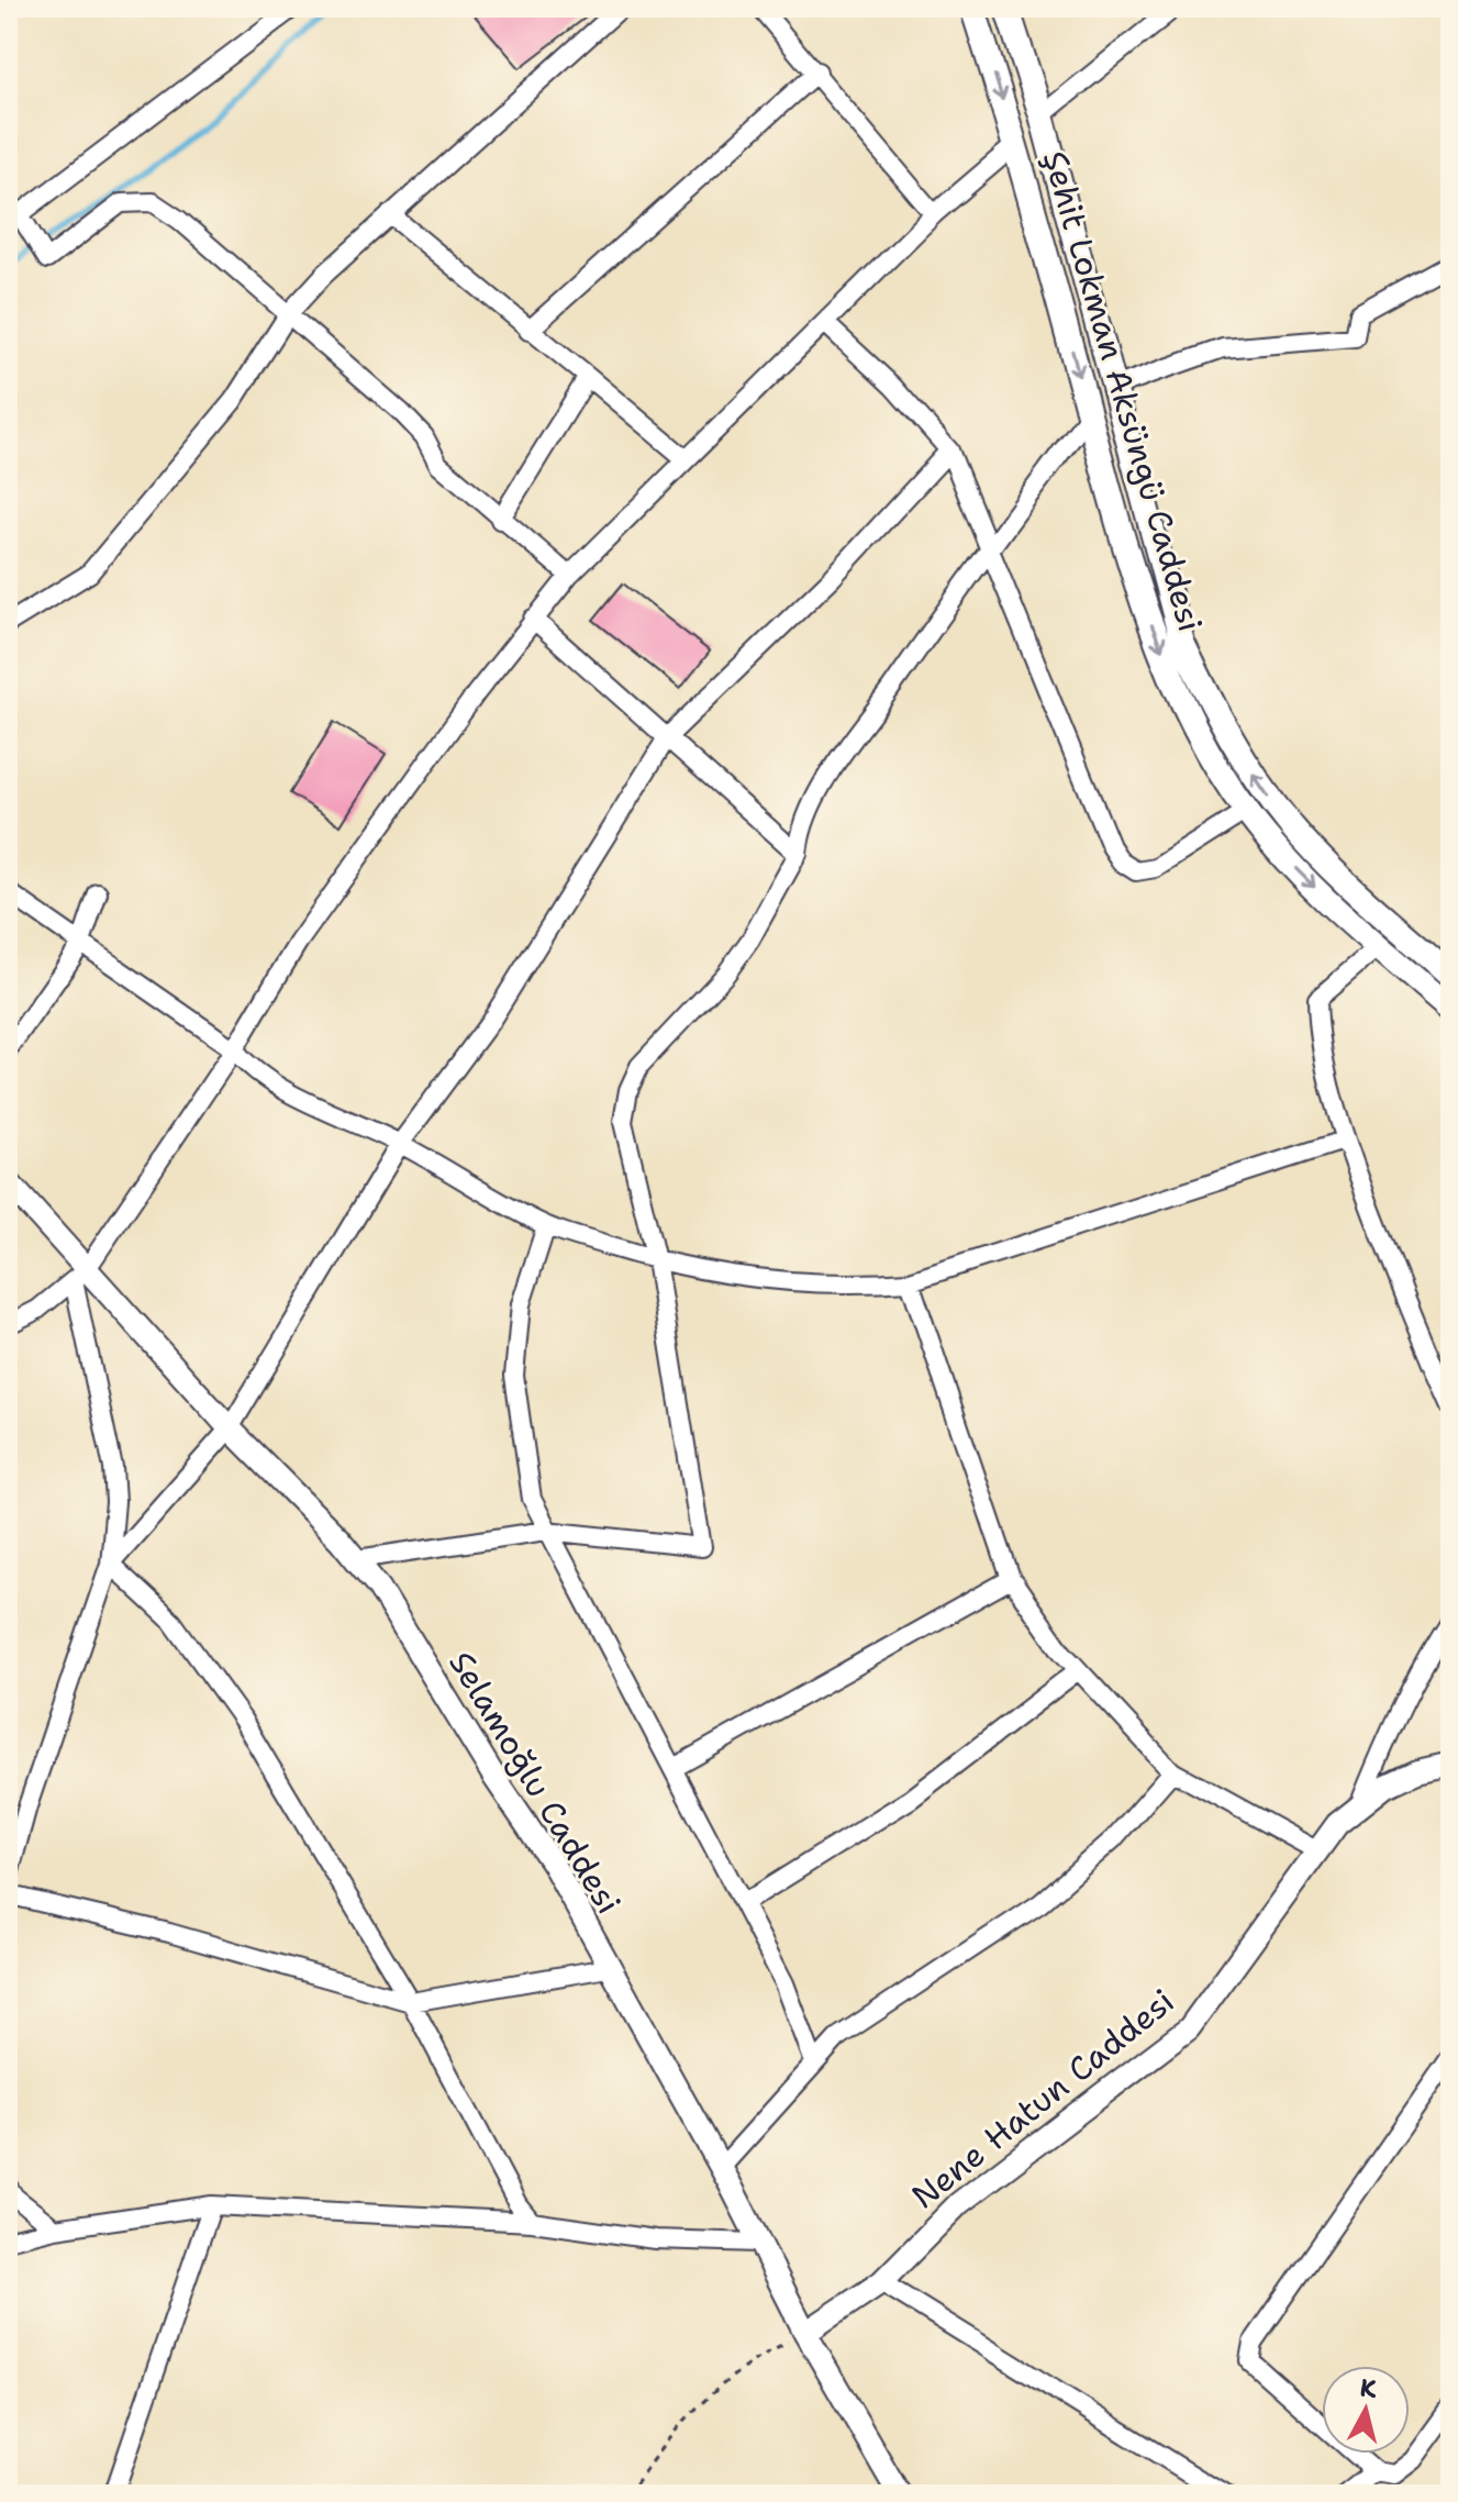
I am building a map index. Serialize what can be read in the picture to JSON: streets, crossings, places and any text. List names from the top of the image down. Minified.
{"streets":{"main road":["Şehit Lokman Aksüngü Caddesi"],"street":["Selamoğlu Caddesi","Nene Hatun Caddesi"]},"crossings":[["Selamoğlu Caddesi","Nene Hatun Caddesi"]],"north":"top"}
